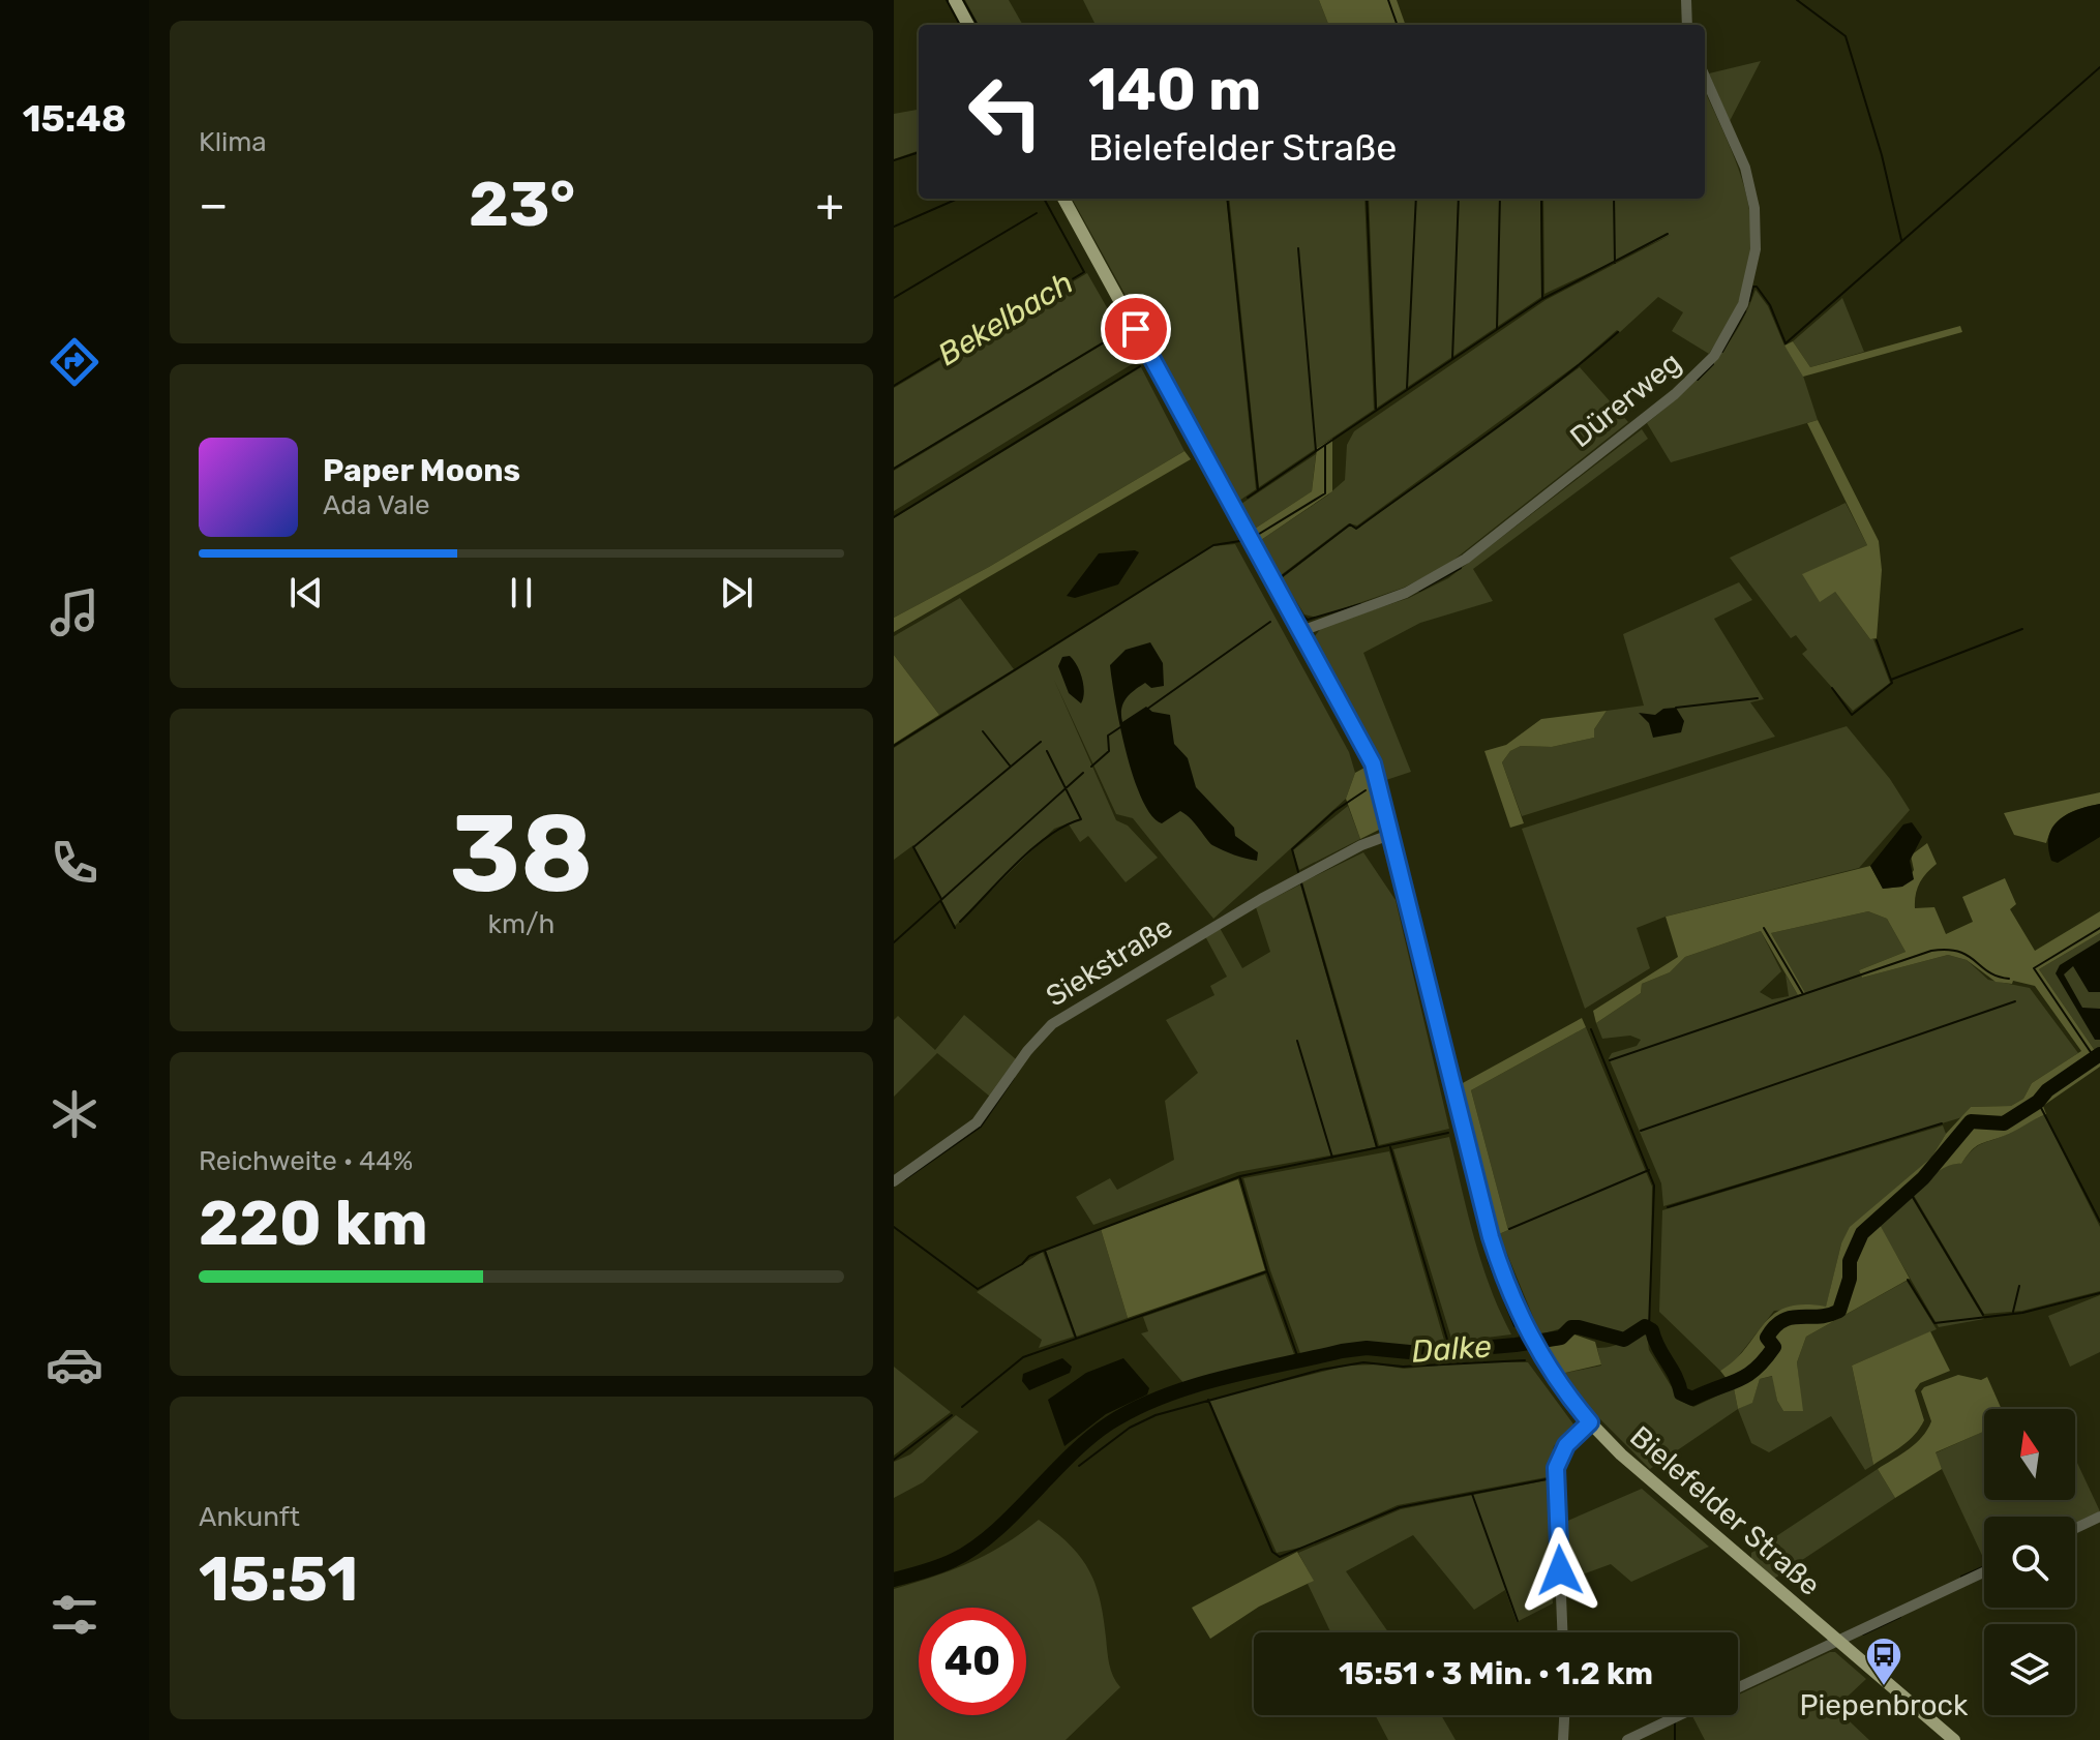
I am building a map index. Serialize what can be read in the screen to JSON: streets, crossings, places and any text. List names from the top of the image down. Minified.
{"streets":{"main road":["Bielefelder Straße"],"street":["Dürerweg","Siekstraße"]},"crossings":[["Dürerweg","Bielefelder Straße"],["Siekstraße","Bielefelder Straße"]],"water":["Bekelbach","Dalke"],"places":{"bus stop":["Piepenbrock"]},"north":"top","page":{"tabs":"15:48","tile":["Klima",["38","km/h"],["Reichweite · 44%","220 km"],["Ankunft","15:51"]],"turn":["140 m","Bielefelder Straße"],"heat":["−","23°","+"],"song":["Paper Moons","Ada Vale"],"limit":"40","trip":"15:51 · 3 Min. · 1.2 km"}}
